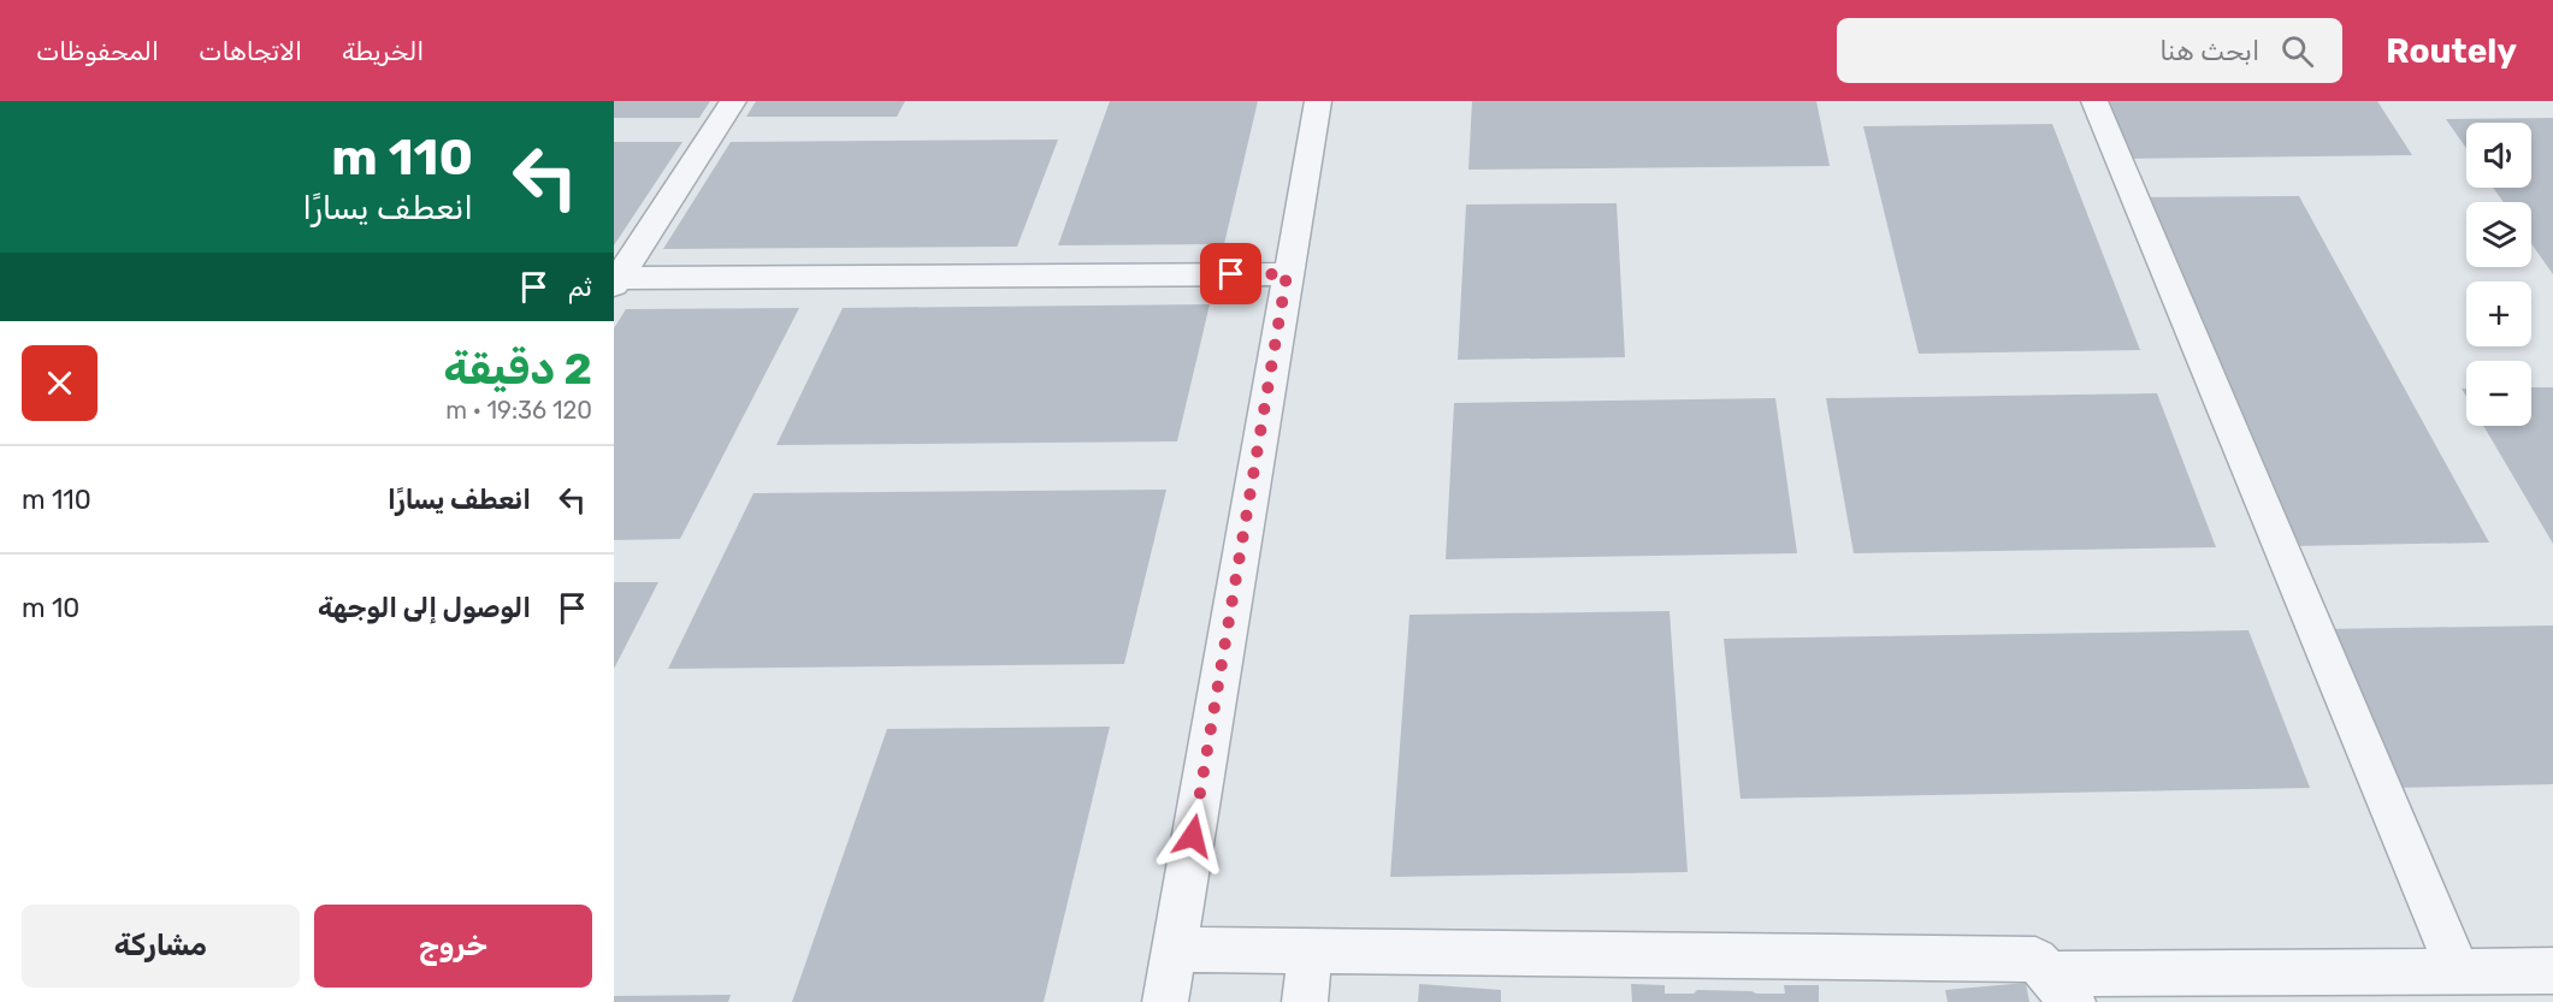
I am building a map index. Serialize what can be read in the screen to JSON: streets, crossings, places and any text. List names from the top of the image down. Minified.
{"page":{"header":"Routely","search":"ابحث هنا","nav":["الخريطة","الاتجاهات","المحفوظات"],"turn":["110 m","انعطف يسارًا"],"map_buttons":["+","−"],"then":"ثم","heading":["2 دقيقة","120 m · 19:36"],"list":[{"name":"انعطف يسارًا","value":"110 m"},{"name":"الوصول إلى الوجهة","value":"10 m"}],"buttons":["خروج","مشاركة"]}}
